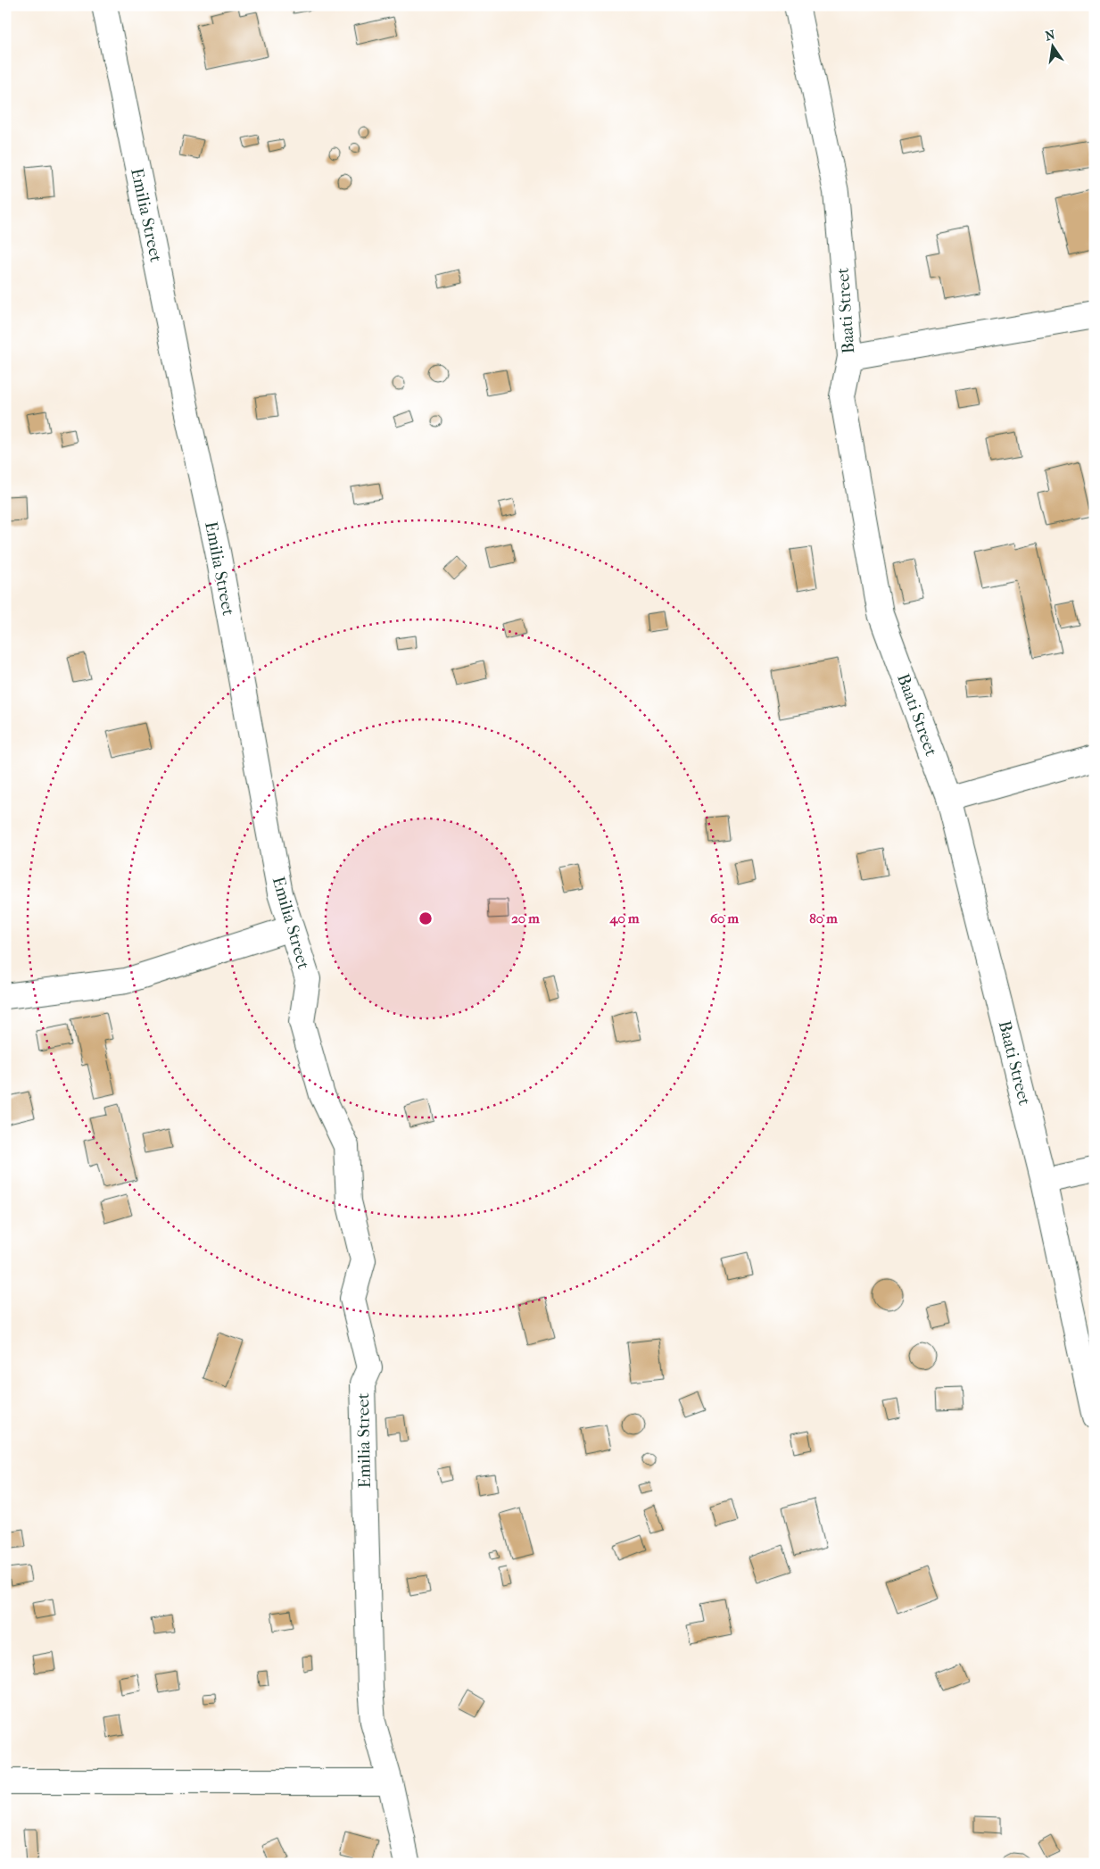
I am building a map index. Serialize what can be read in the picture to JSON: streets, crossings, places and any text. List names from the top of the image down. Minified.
{"streets":{"street":["Emilia Street","Baati Street"]},"north":"top","rings":["20 m","40 m","60 m","80 m"]}
